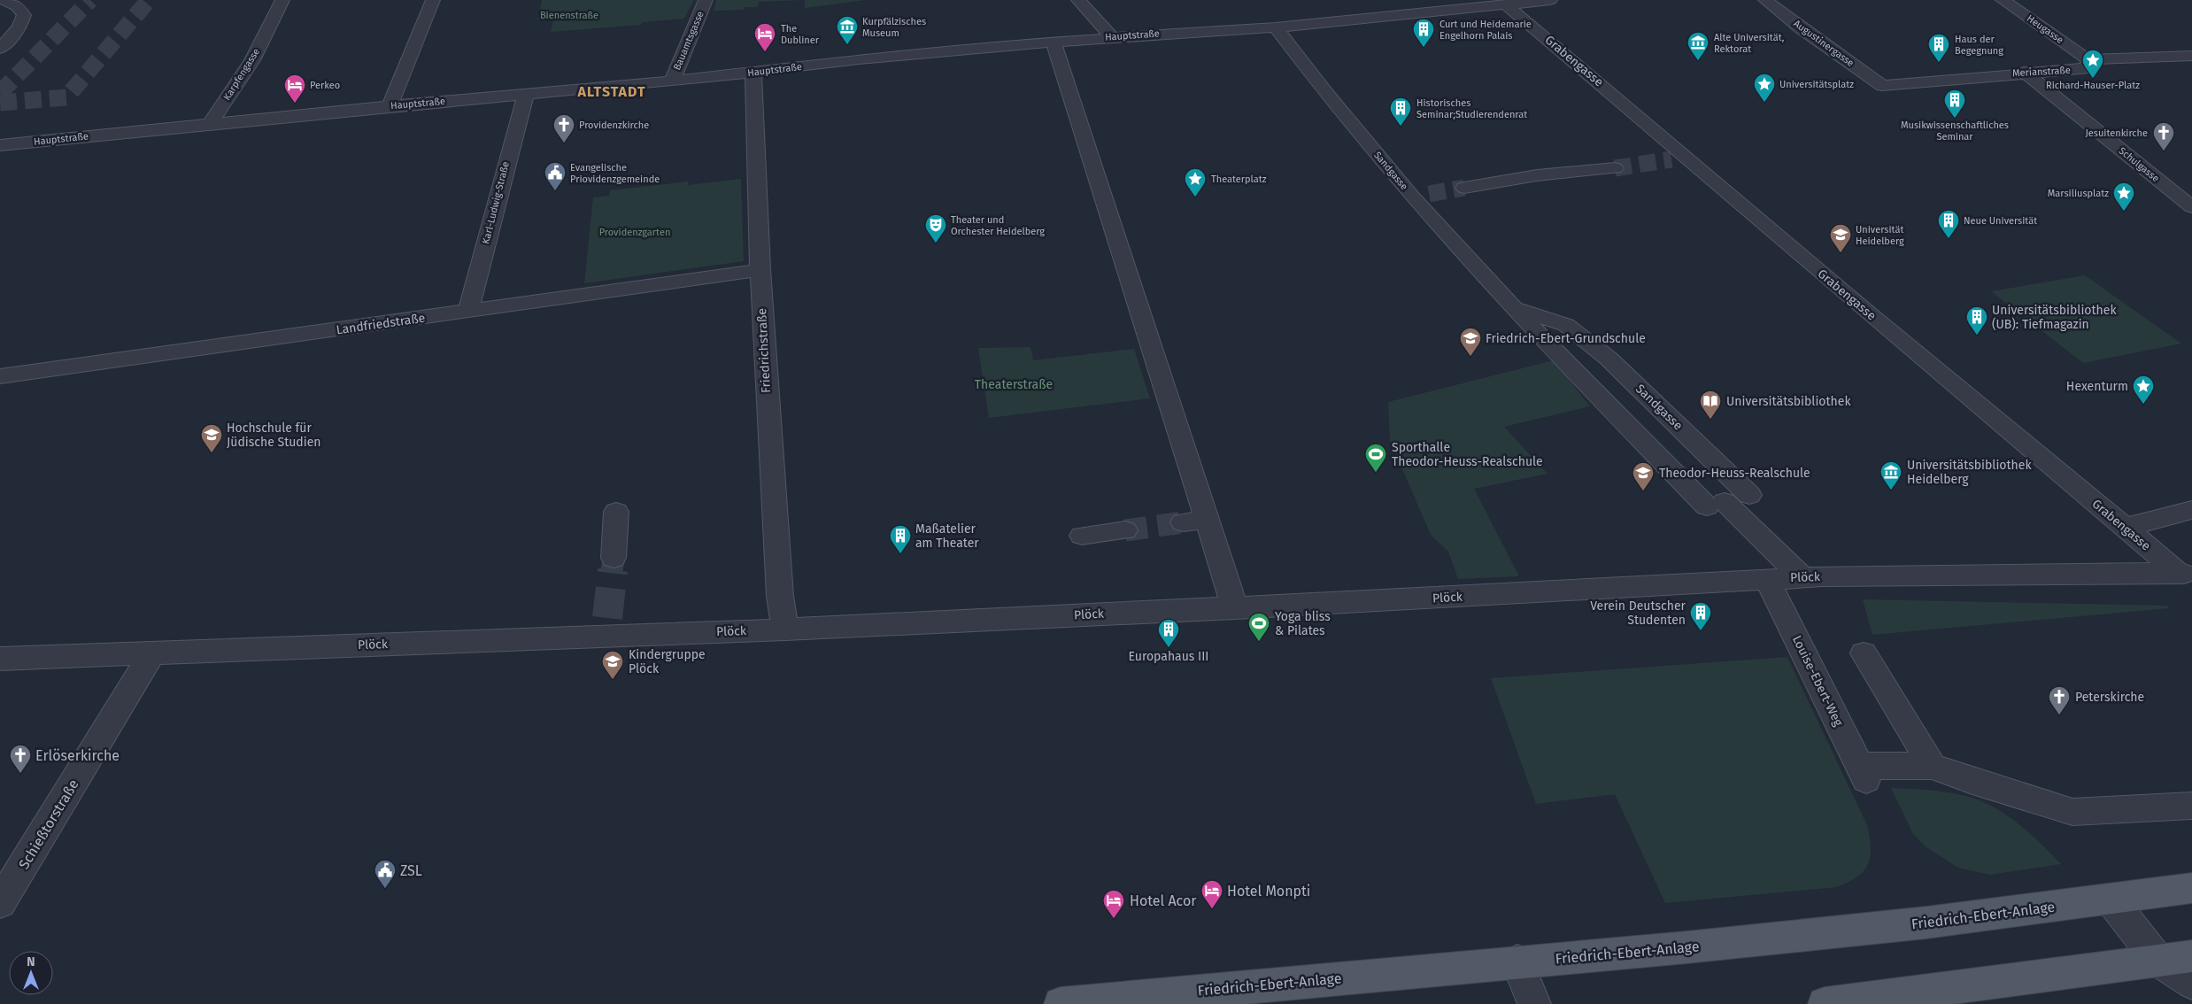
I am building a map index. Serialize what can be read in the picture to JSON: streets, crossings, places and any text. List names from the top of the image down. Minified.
{"streets":{"main road":["Friedrich-Ebert-Anlage"],"street":["Heugasse","Hauptstraße","Bauamtsgasse","Augustinergasse","Grabengasse","Merianstraße","Karpfengasse","Schulgasse","Sandgasse","Karl-Ludwig-Straße","Landfriedstraße","Friedrichstraße","Plöck","Louise-Ebert-Weg","Schießtorstraße"]},"crossings":[["Heugasse","Merianstraße"],["Hauptstraße","Bauamtsgasse"],["Hauptstraße","Grabengasse"],["Hauptstraße","Karpfengasse"],["Hauptstraße","Sandgasse"],["Hauptstraße","Karl-Ludwig-Straße"],["Hauptstraße","Friedrichstraße"],["Augustinergasse","Merianstraße"],["Grabengasse","Plöck"],["Merianstraße","Schulgasse"],["Sandgasse","Plöck"],["Karl-Ludwig-Straße","Landfriedstraße"],["Landfriedstraße","Friedrichstraße"],["Friedrichstraße","Plöck"],["Plöck","Louise-Ebert-Weg"],["Plöck","Schießtorstraße"]],"districts":["ALTSTADT"],"parks":["Bienenstraße","Providenzgarten","Theaterstraße"],"places":{"museum":["Kurpfälzisches Museum","Alte Universität, Rektorat","Universitätsbibliothek Heidelberg"],"building":["Curt und Heidemarie Engelhorn Palais","Haus der Begegnung","Musikwissenschaftliches Seminar","Historisches Seminar;Studierendenrat","Neue Universität","Universitätsbibliothek (UB): Tiefmagazin","Maßatelier am Theater","Verein Deutscher Studenten","Europahaus III"],"hotel":["The Dubliner","Perkeo","Hotel Monpti","Hotel Acor"],"place":["Richard-Hauser-Platz","Universitätsplatz","Theaterplatz","Marsiliusplatz","Hexenturm"],"church":["Providenzkirche","Jesuitenkirche","Peterskirche","Erlöserkirche"],"public building":["Evangelische Priovidenzgemeinde","ZSL"],"theatre":["Theater und Orchester Heidelberg"],"school or university":["Universität Heidelberg","Friedrich-Ebert-Grundschule","Hochschule für Jüdische Studien","Theodor-Heuss-Realschule","Kindergruppe Plöck"],"library":["Universitätsbibliothek"],"sports":["Sporthalle Theodor-Heuss-Realschule","Yoga bliss & Pilates"]},"north":"top"}
